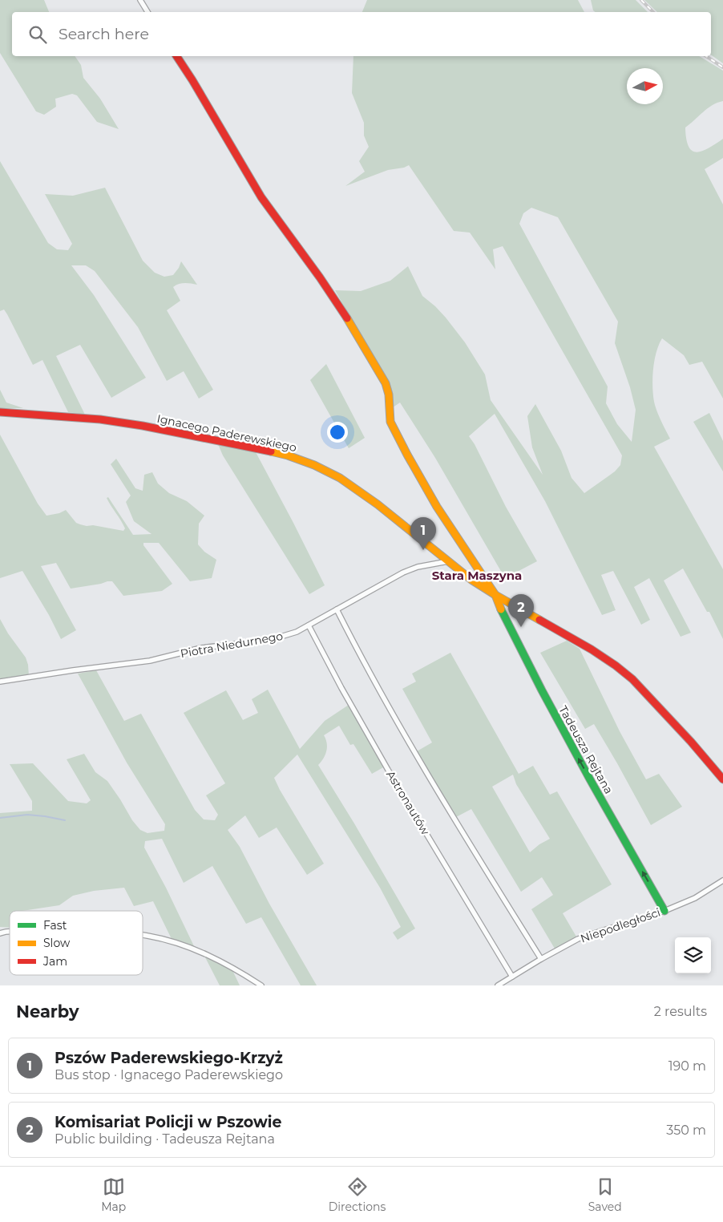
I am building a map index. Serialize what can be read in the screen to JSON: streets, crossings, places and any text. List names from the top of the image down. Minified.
{"streets":{"street":["Ignacego Paderewskiego","Piotra Niedurnego","Tadeusza Rejtana","Astronautów","Niepodległości"]},"crossings":[["Ignacego Paderewskiego","Piotra Niedurnego"],["Ignacego Paderewskiego","Tadeusza Rejtana"],["Piotra Niedurnego","Astronautów"],["Tadeusza Rejtana","Niepodległości"],["Astronautów","Niepodległości"]],"one_way":["Tadeusza Rejtana"],"districts":["Stara Maszyna"],"legend":["Fast","Slow","Jam"],"north":"right","page":{"search":"Search here","pins":["1","2"],"heading":["Nearby","2 results"],"list":[{"mark":"1","name":"Pszów Paderewskiego-Krzyż","note":"Bus stop · Ignacego Paderewskiego","value":"190 m"},{"mark":"2","name":"Komisariat Policji w Pszowie","note":"Public building · Tadeusza Rejtana","value":"350 m"}],"nav":["Map","Directions","Saved"]}}
